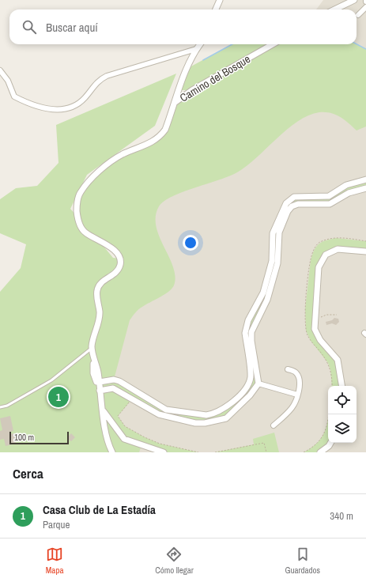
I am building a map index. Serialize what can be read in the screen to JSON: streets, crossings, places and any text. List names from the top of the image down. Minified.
{"streets":{"street":["Camino del Bosque"]},"scale_bar":"100 m","page":{"search":"Buscar aquí","pins":"1","scale":"100 m","heading":"Cerca","list":[{"mark":"1","name":"Casa Club de La Estadía","note":"Parque","value":"340 m"}],"nav":["Mapa","Cómo llegar","Guardados"]}}
